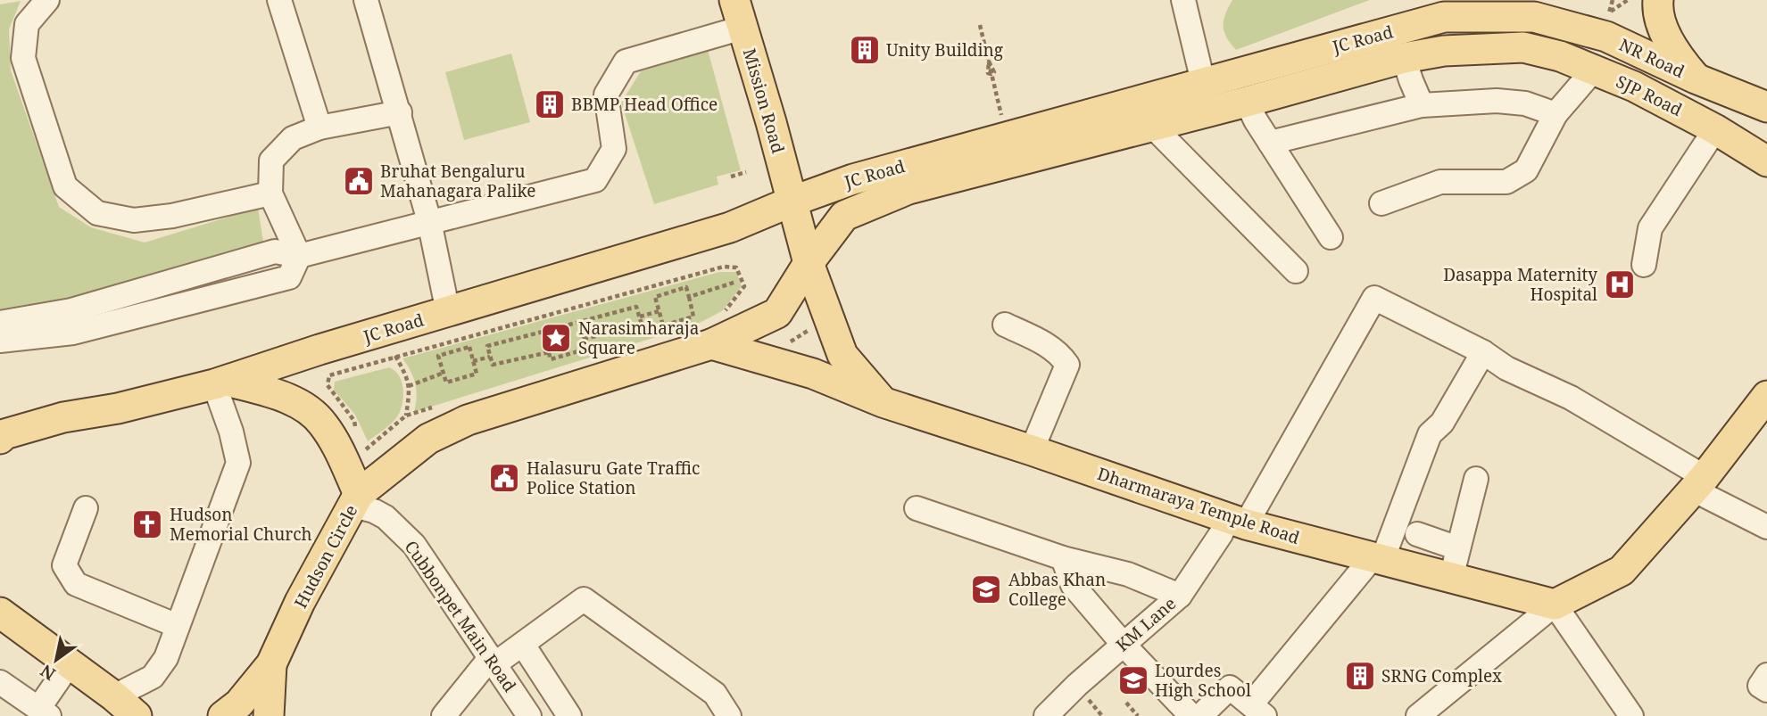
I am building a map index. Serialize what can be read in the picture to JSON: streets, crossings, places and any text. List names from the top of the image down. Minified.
{"streets":{"main road":["JC Road","NR Road","SJP Road","Mission Road","Dharmaraya Temple Road","Hudson Circle"],"street":["Cubbonpet Main Road","KM Lane"]},"crossings":[["JC Road","NR Road"],["JC Road","SJP Road"],["JC Road","Mission Road"],["JC Road","Dharmaraya Temple Road"],["JC Road","Hudson Circle"],["JC Road","Cubbonpet Main Road"],["Dharmaraya Temple Road","KM Lane"],["Hudson Circle","Cubbonpet Main Road"]],"places":{"building":["Unity Building","BBMP Head Office","SRNG Complex"],"public building":["Bruhat Bengaluru Mahanagara Palike","Halasuru Gate Traffic Police Station"],"hospital":["Dasappa Maternity Hospital"],"place":["Narasimharaja Square"],"church":["Hudson Memorial Church"],"school or university":["Abbas Khan College","Lourdes High School"]},"north":"bottom left"}
